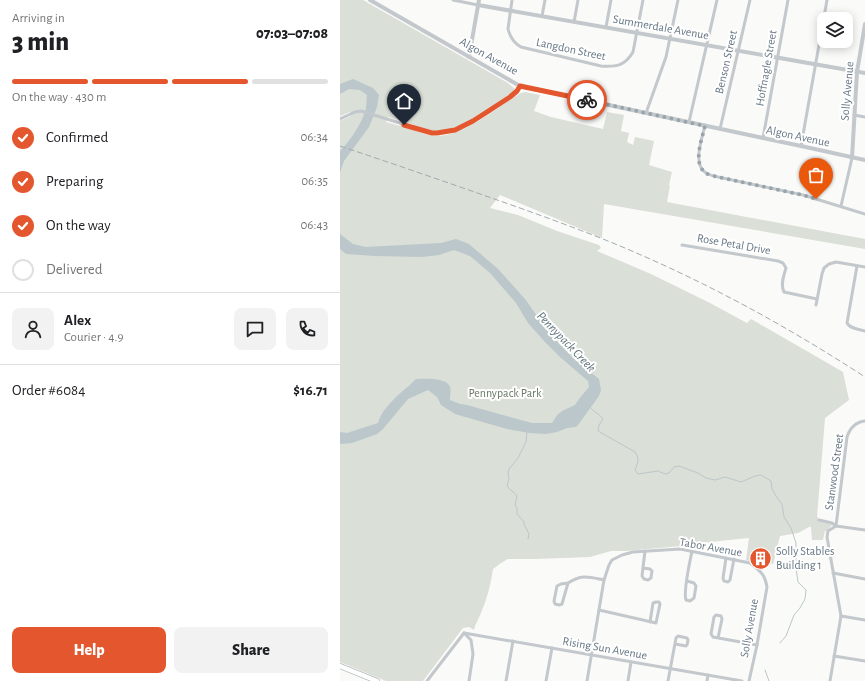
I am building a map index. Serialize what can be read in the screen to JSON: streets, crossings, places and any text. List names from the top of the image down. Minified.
{"streets":{"street":["Summerdale Avenue","Langdon Street","Algon Avenue","Benson Street","Hoffnagle Street","Solly Avenue","Rose Petal Drive","Stanwood Street","Tabor Avenue","Rising Sun Avenue"]},"crossings":[["Summerdale Avenue","Langdon Street"],["Summerdale Avenue","Benson Street"],["Summerdale Avenue","Hoffnagle Street"],["Summerdale Avenue","Solly Avenue"],["Algon Avenue","Benson Street"],["Algon Avenue","Hoffnagle Street"],["Algon Avenue","Solly Avenue"],["Solly Avenue","Tabor Avenue"]],"water":["Pennypack Creek"],"parks":["Pennypack Park"],"places":{"building":["Solly Stables Building 1"]},"page":{"heading":["3 min","Arriving in","07:03–07:08"],"panel":["Alex","Courier · 4.9","Order #6084","$16.71"],"bar":"On the way · 430 m","list":[["Confirmed","06:34"],["Preparing","06:35"],["On the way","06:43"],"Delivered"],"buttons":["Help","Share"]}}
